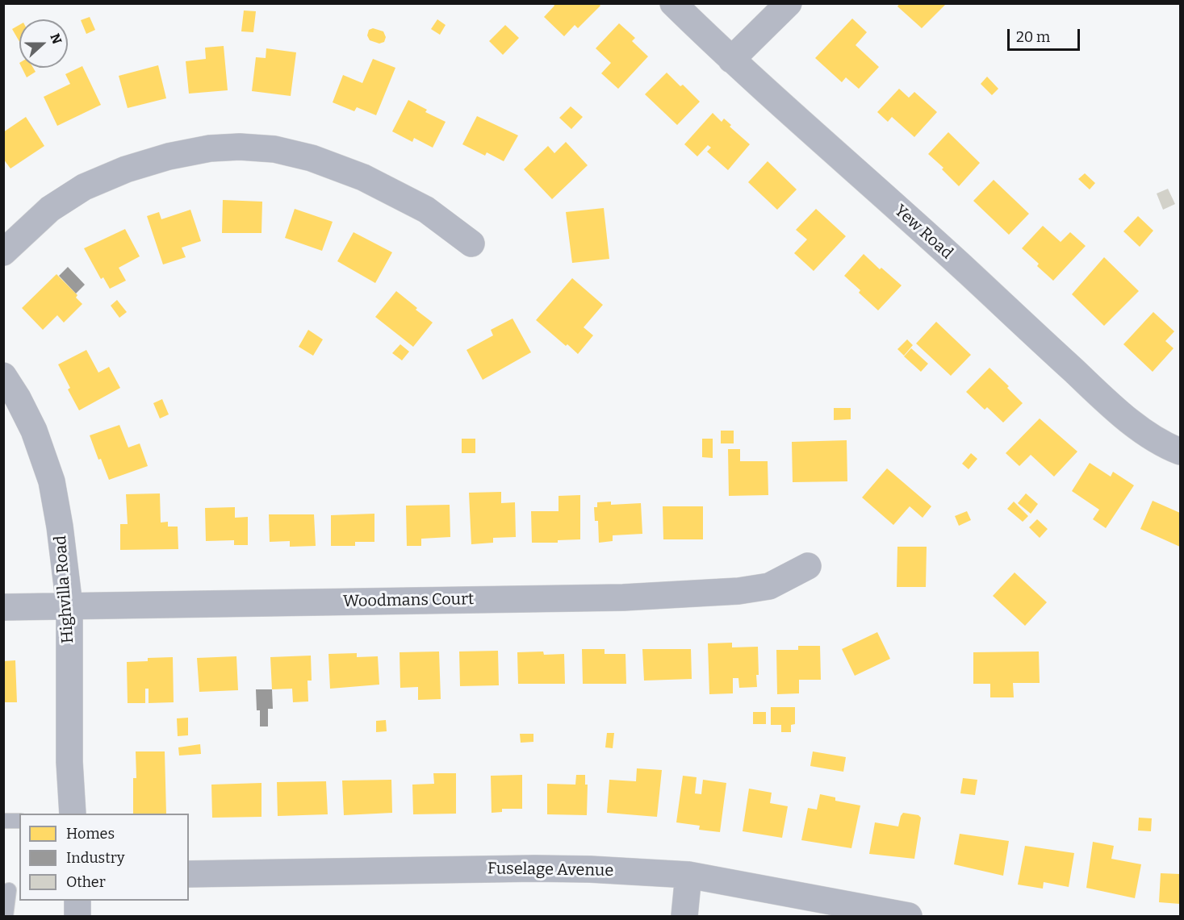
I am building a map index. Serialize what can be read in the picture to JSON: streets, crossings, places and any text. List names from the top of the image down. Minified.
{"streets":{"street":["Yew Road","Highvilla Road","Woodmans Court","Fuselage Avenue"]},"crossings":[["Highvilla Road","Woodmans Court"]],"legend":["Homes","Industry","Other"],"scale_bar":"20 m","north":"right"}
